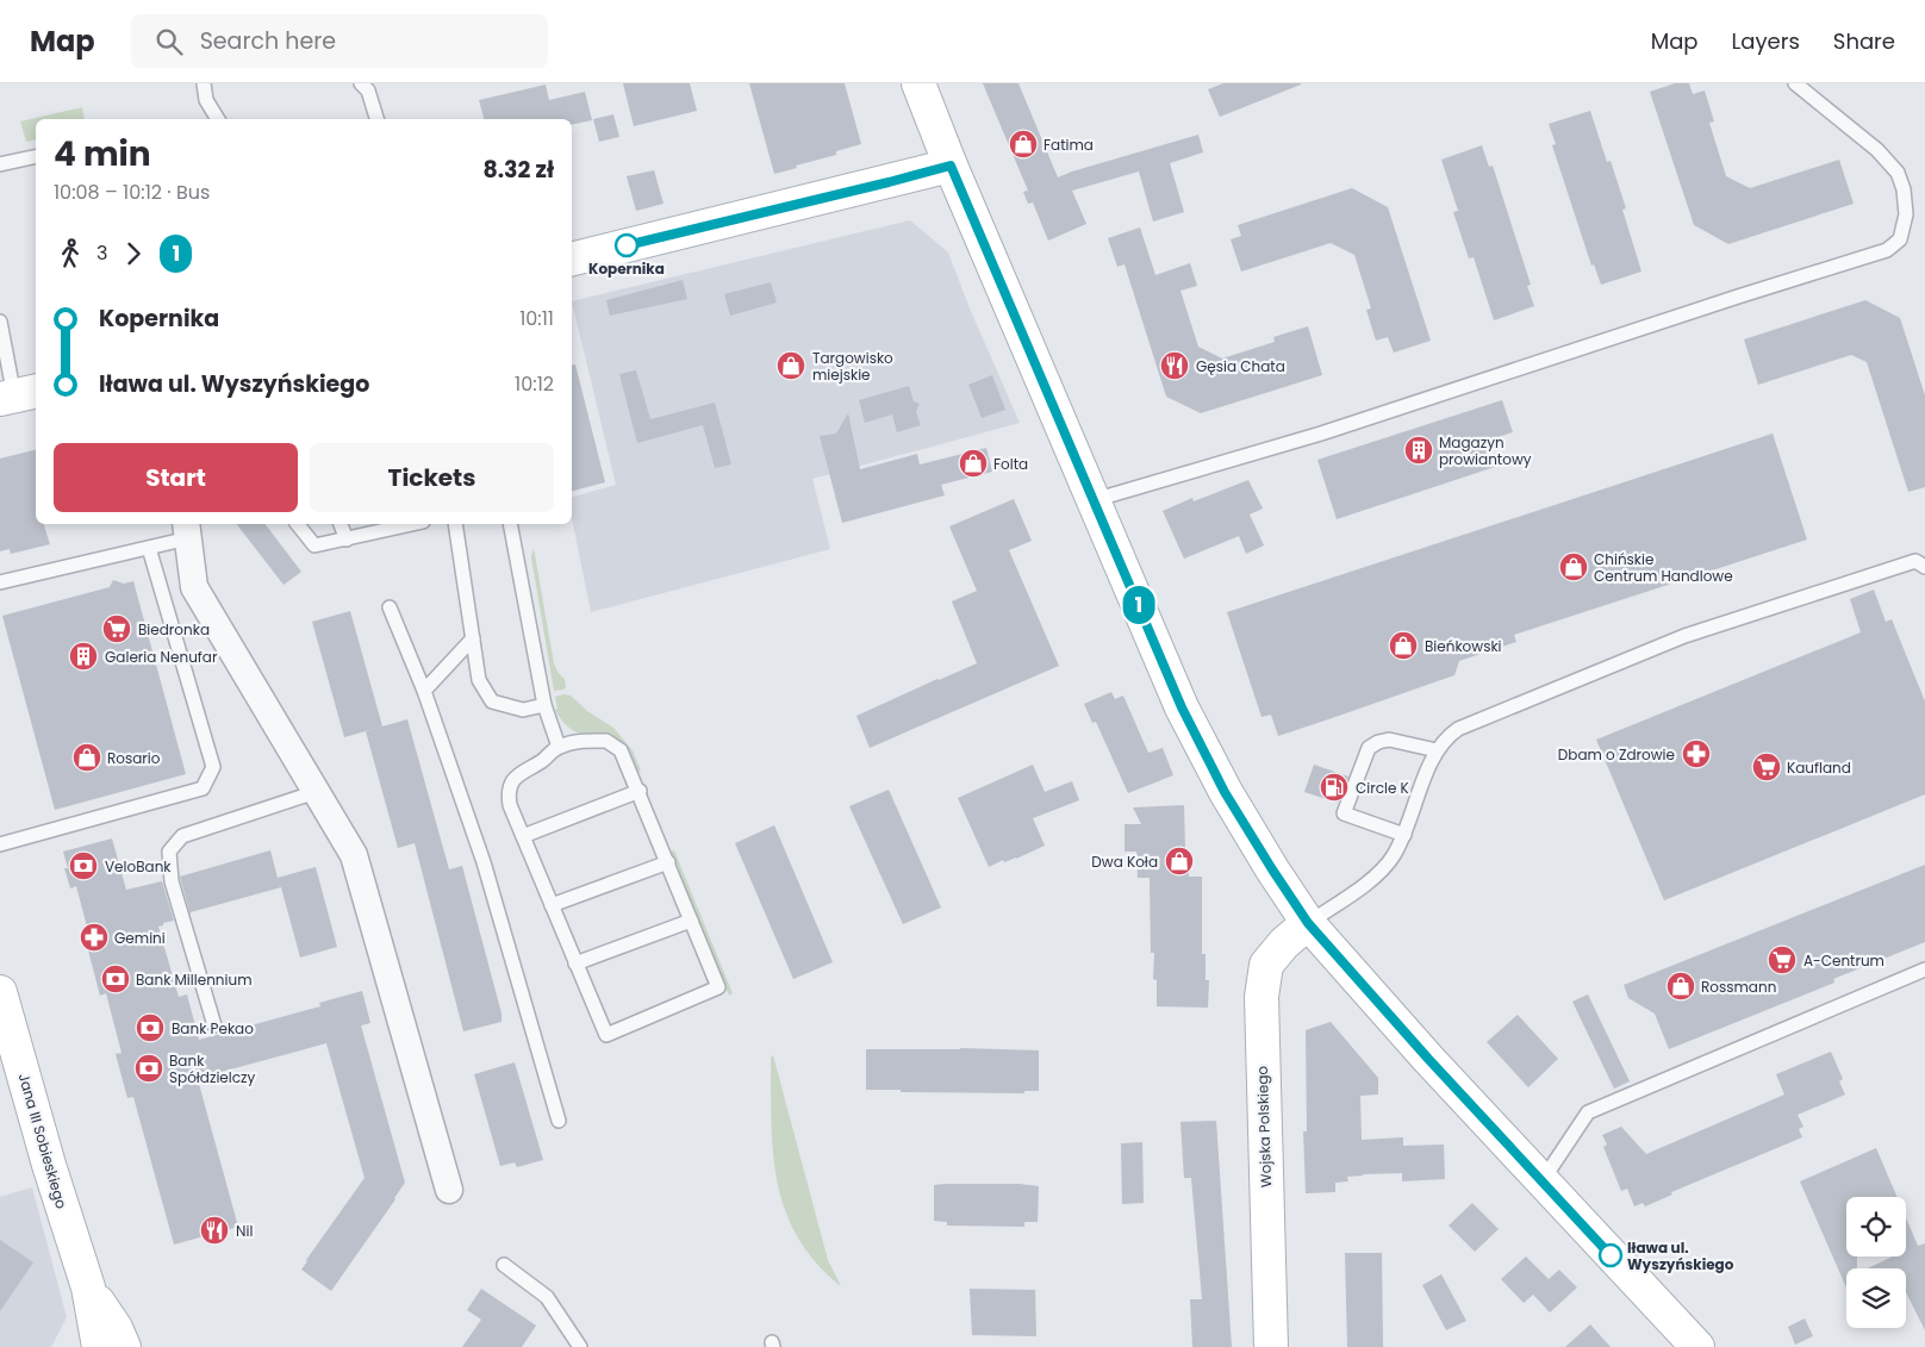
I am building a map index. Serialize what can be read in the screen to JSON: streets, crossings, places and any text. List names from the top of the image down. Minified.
{"streets":{"street":["Wojska Polskiego","Jana III Sobieskiego"]},"places":{"shop":["Fatima","Targowisko miejskie","Folta","Chińskie Centrum Handlowe","Bieńkowski","Rosario","Dwa Koła","Rossmann"],"other":["Kopernika","Iława ul. Wyszyńskiego"],"restaurant":["Gęsia Chata","Nil"],"building":["Magazyn prowiantowy","Galeria Nenufar"],"supermarket":["Biedronka","Kaufland","A-Centrum"],"pharmacy":["Dbam o Zdrowie","Gemini"],"fuel station":["Circle K"],"bank":["VeloBank","Bank Millennium","Bank Pekao","Bank Spółdzielczy"]},"lines":["bus line 1"],"page":{"header":"Map","search":"Search here","nav":["Map","Layers","Share"],"on_map":"1","heading":["4 min","10:08 – 10:12 · Bus","8.32 zł"],"legs":["3","1"],"list":[{"name":"Kopernika","value":"10:11"},{"name":"Iława ul. Wyszyńskiego","value":"10:12"}],"buttons":["Start","Tickets"]}}
